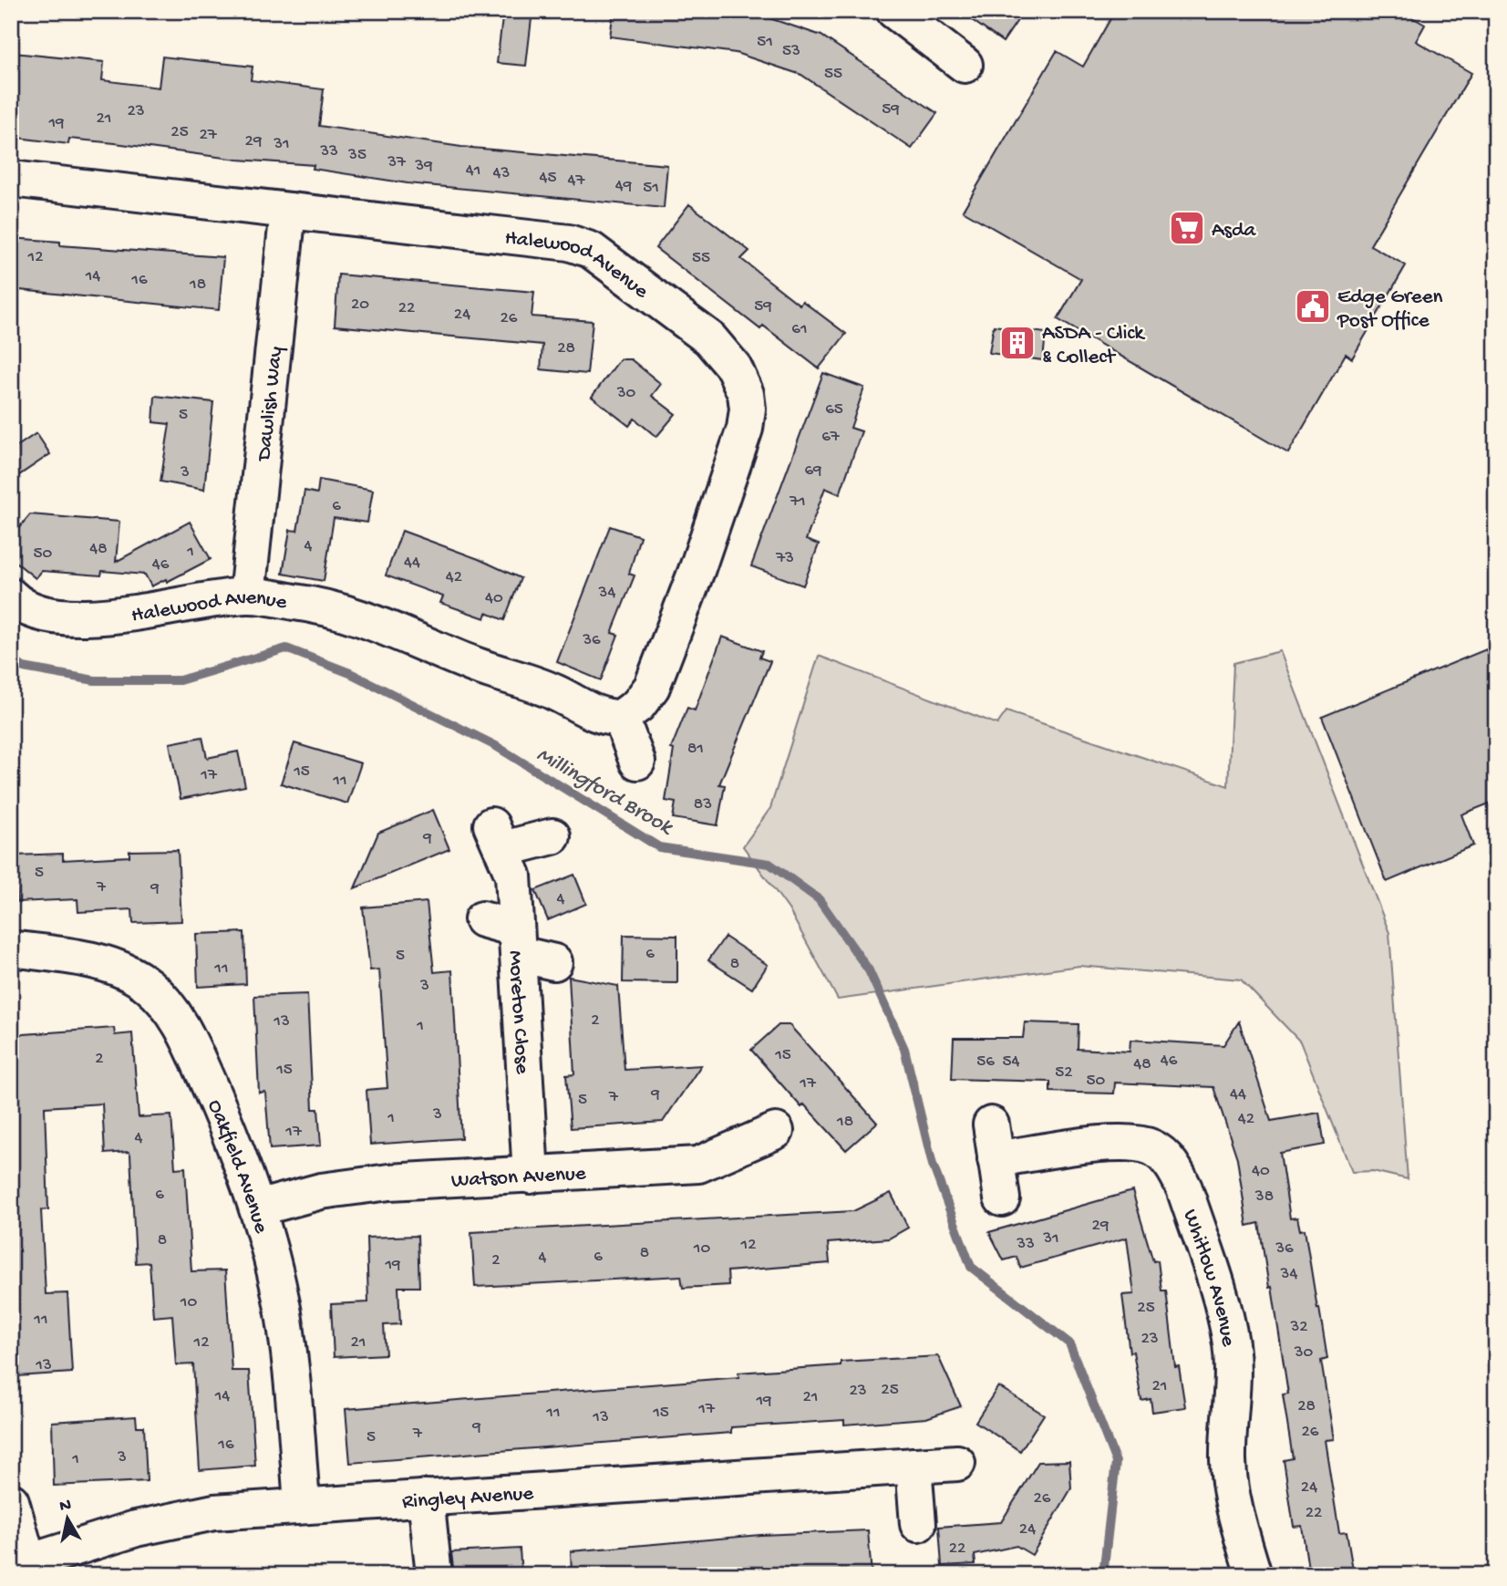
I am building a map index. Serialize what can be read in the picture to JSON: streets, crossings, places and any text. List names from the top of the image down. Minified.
{"streets":{"street":["Halewood Avenue","Dawlish Way","Moreton Close","Oakfield Avenue","Watson Avenue","Whitlow Avenue","Ringley Avenue"]},"crossings":[["Halewood Avenue","Dawlish Way"],["Moreton Close","Watson Avenue"],["Oakfield Avenue","Watson Avenue"],["Oakfield Avenue","Ringley Avenue"]],"water":["Millingford Brook"],"places":{"supermarket":["Asda"],"public building":["Edge Green Post Office"],"building":["ASDA - Click & Collect"]},"house_numbers":["51","53","55","59","23","21","19","25","27","29","31","33","35","37","39","41","43","45","47","49","51","12","55","14","16","18","20","59","22","24","26","61","28","30","65","5","67","69","3","71","6","4","48","1","50","73","44","46","42","34","40","36","81","15","17","11","83","9","5","7","9","4","6","5","8","11","3","2","13","1","15","2","46","56","54","48","15","52","50","17","9","44","7","5","3","1","42","18","17","4","40","6","38","29","31","8","33","12","10","36","8","6","4","2","19","34","10","25","11","32","23","12","21","30","13","21","25","23","14","21","19","28","17","11","15","13","9","26","7","5","16","3","1","24","26","22","24","22"],"north":"top"}
